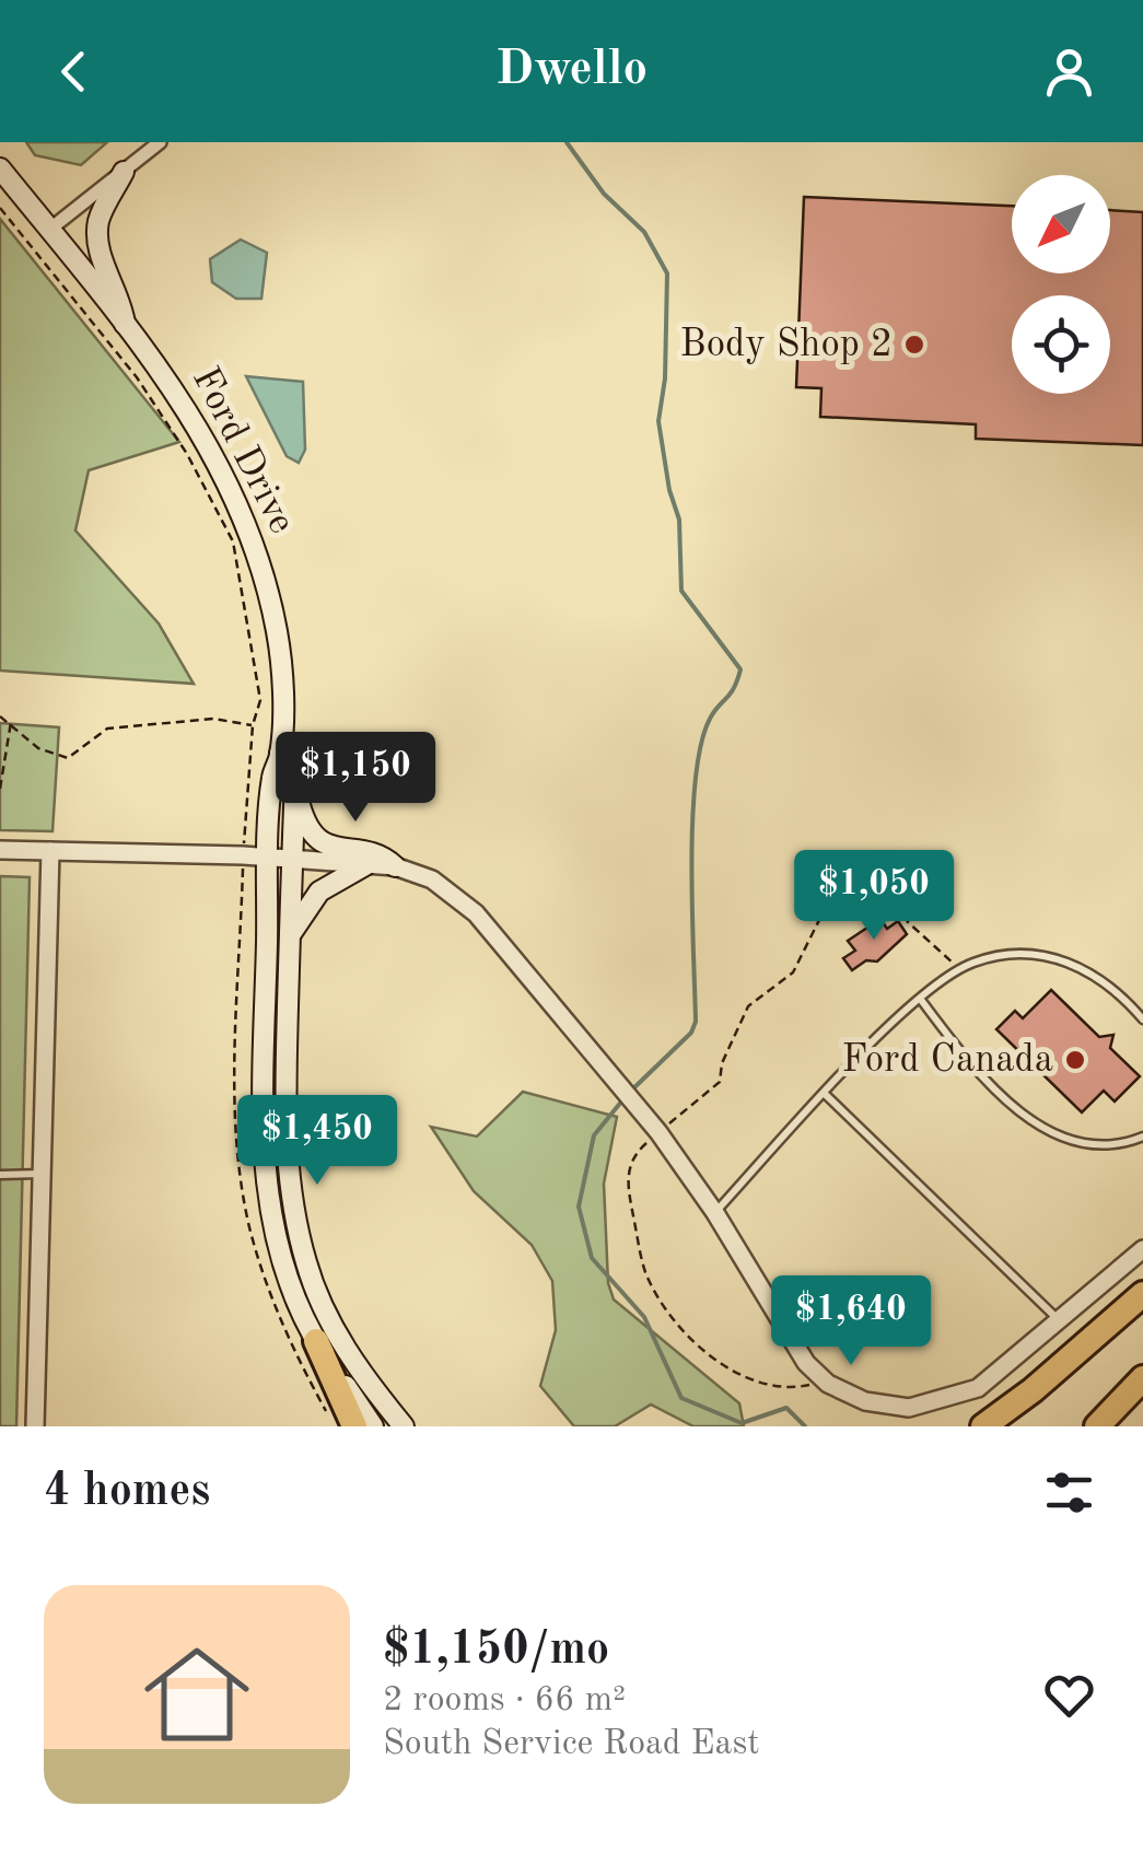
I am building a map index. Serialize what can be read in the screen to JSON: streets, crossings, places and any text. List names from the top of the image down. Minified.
{"streets":{"main road":["Ford Drive"]},"places":["Body Shop 2","Ford Canada"],"north":"bottom left","page":{"header":"Dwello","price":["$1,150","$1,050","$1,450","$1,640"],"heading":"4 homes","list":[{"name":"$1,150/mo","note":"2 rooms · 66 m² · South Service Road East"}]}}
